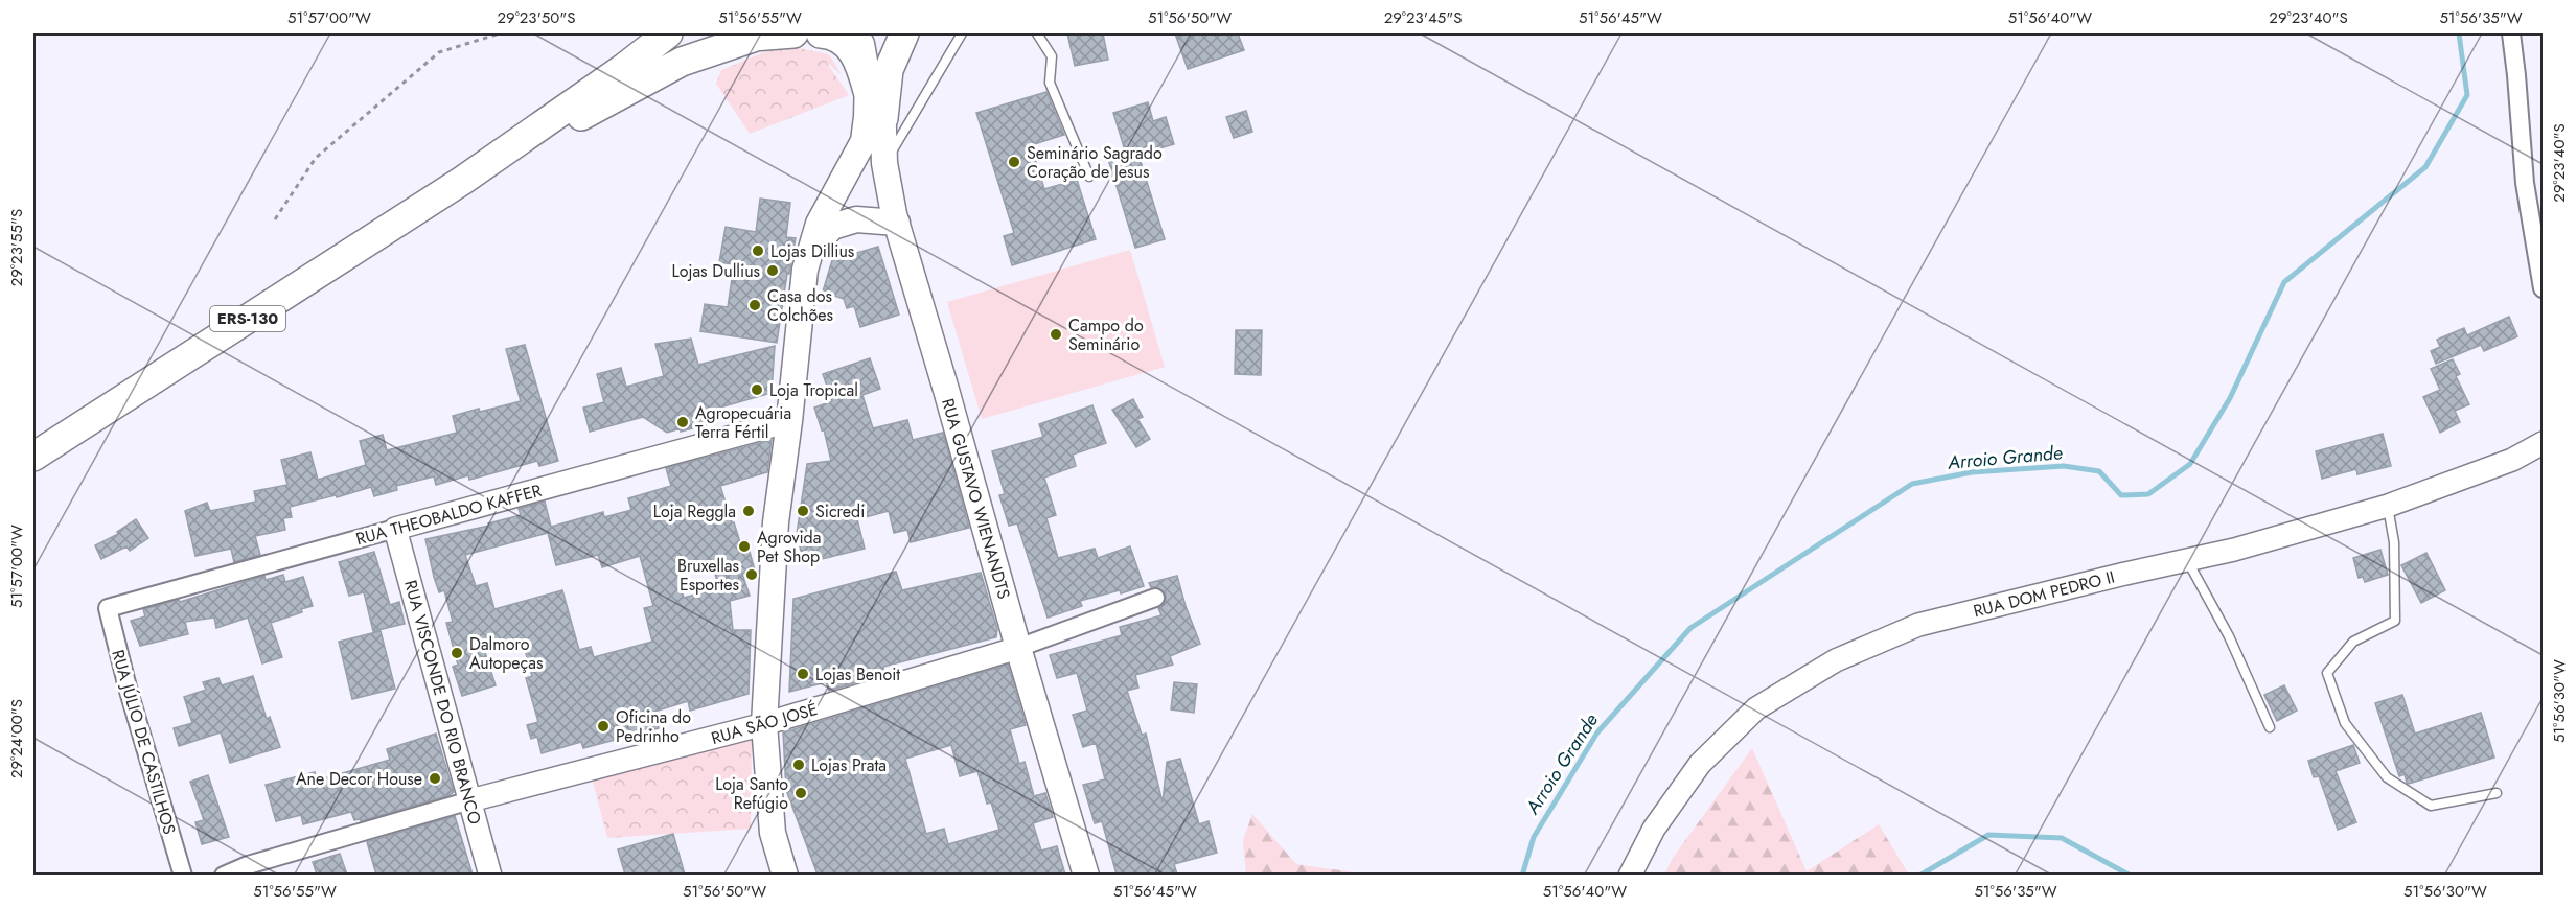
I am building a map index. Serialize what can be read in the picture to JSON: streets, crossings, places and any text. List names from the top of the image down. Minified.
{"streets":{"main road":["ERS-130","RUA GUSTAVO WIENANDTS"],"street":["RUA THEOBALDO KAFFER","RUA DOM PEDRO II","RUA VISCONDE DO RIO BRANCO","RUA SÃO JOSÉ","RUA JÚLIO DE CASTILHOS"]},"crossings":[["RUA GUSTAVO WIENANDTS","RUA SÃO JOSÉ"],["RUA THEOBALDO KAFFER","RUA VISCONDE DO RIO BRANCO"],["RUA THEOBALDO KAFFER","RUA JÚLIO DE CASTILHOS"],["RUA VISCONDE DO RIO BRANCO","RUA SÃO JOSÉ"]],"water":["Arroio Grande"],"places":["Seminário Sagrado Coração de Jesus","Lojas Dillius","Lojas Dullius","Casa dos Colchões","Campo do Seminário","Loja Tropical","Agropecuária Terra Fértil","Loja Reggla","Sicredi","Agrovida Pet Shop","Bruxellas Esportes","Dalmoro Autopeças","Lojas Benoit","Oficina do Pedrinho","Lojas Prata","Ane Decor House","Loja Santo Refúgio"],"coordinates":["51°57'00\"W","29°23'50\"S","51°56'55\"W","51°56'50\"W","29°23'45\"S","51°56'45\"W","51°56'40\"W","29°23'40\"S","51°56'35\"W","29°23'55\"S","51°56'30\"W","29°24'00\"S"]}
